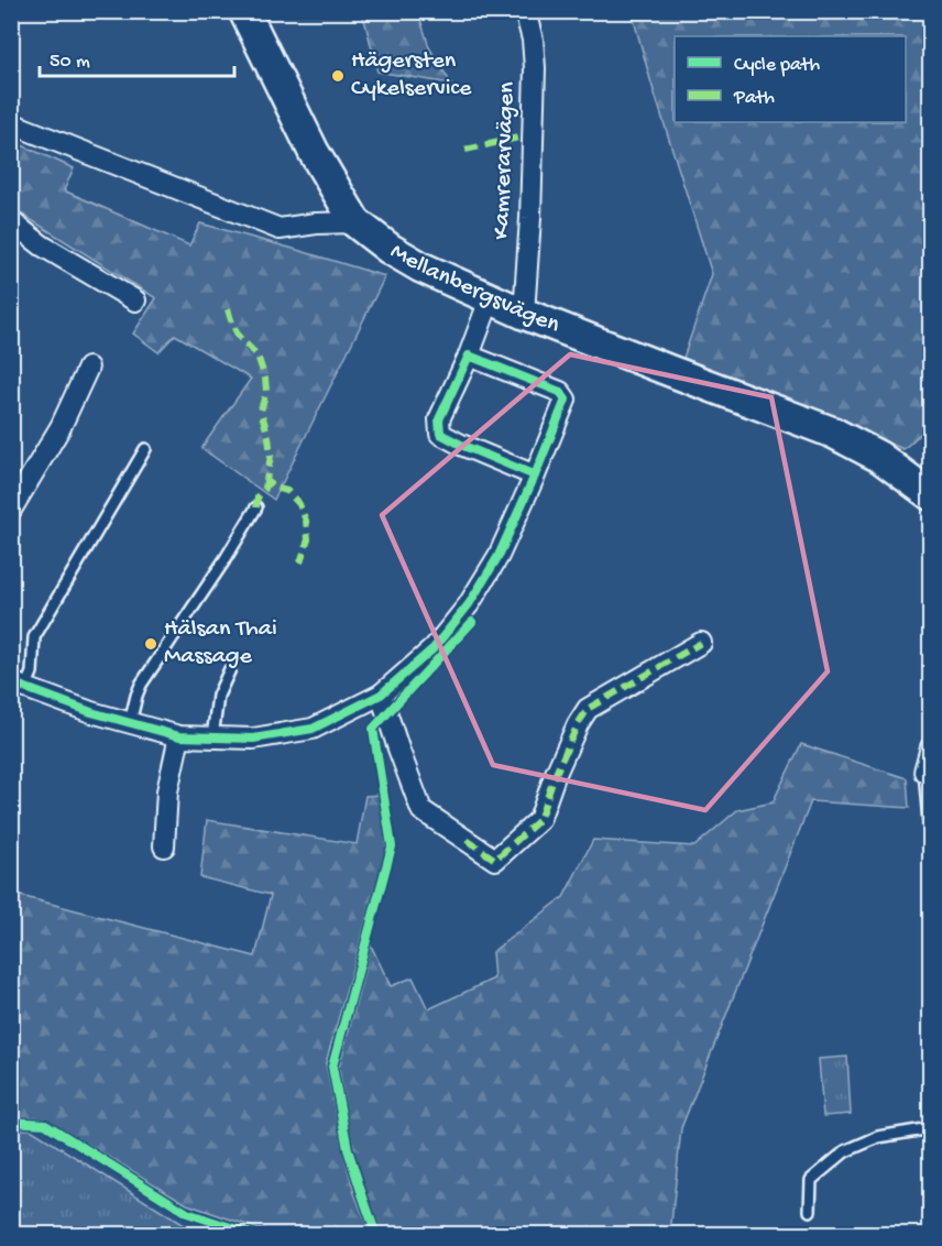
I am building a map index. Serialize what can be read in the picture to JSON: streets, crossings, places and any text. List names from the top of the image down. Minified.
{"streets":{"street":["Kamrerarvägen","Mellanbergsvägen"]},"crossings":[["Kamrerarvägen","Mellanbergsvägen"]],"places":["Hägersten Cykelservice","Hälsan Thai Massage"],"legend":["Cycle path","Path"],"scale_bar":"50 m"}
